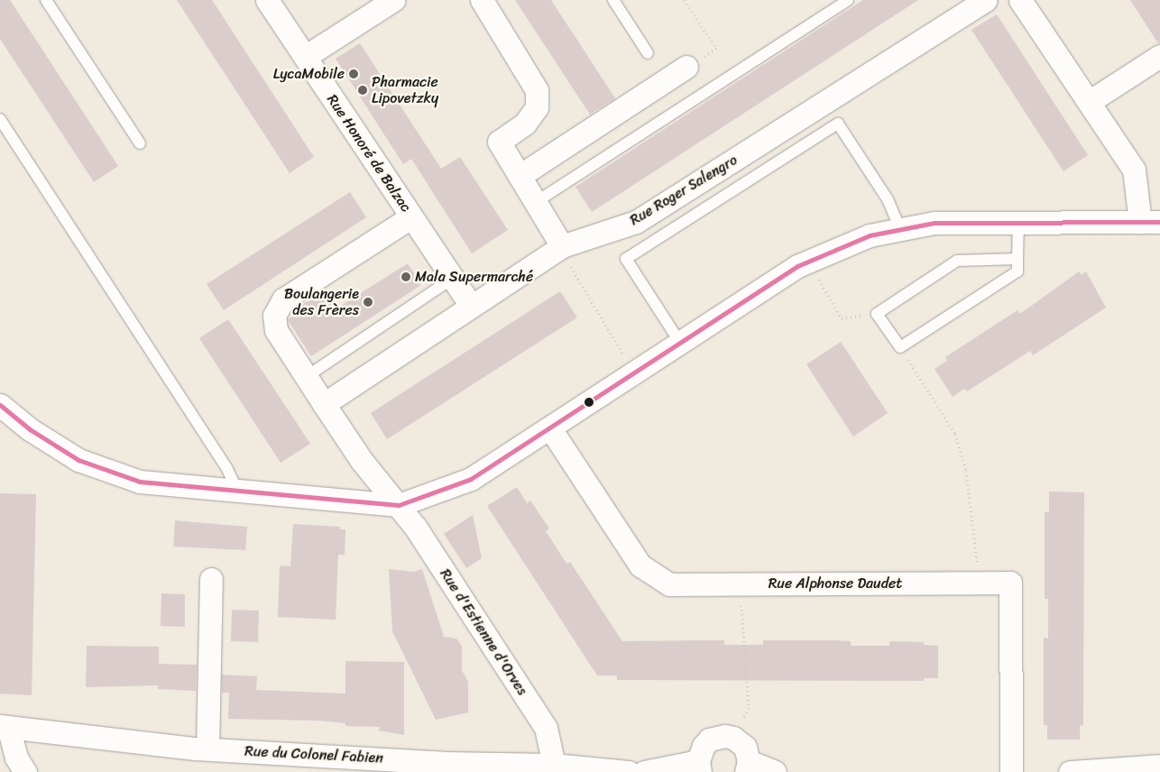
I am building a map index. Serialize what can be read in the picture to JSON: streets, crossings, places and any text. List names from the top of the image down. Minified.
{"streets":{"street":["Rue Honoré de Balzac","Rue Roger Salengro","Rue Alphonse Daudet","Rue d'Estienne d'Orves","Rue du Colonel Fabien"]},"crossings":[["Rue Honoré de Balzac","Rue Roger Salengro"],["Rue d'Estienne d'Orves","Rue du Colonel Fabien"]],"places":["LycaMobile","Pharmacie Lipovetzky","Mala Supermarché","Boulangerie des Frères"]}
